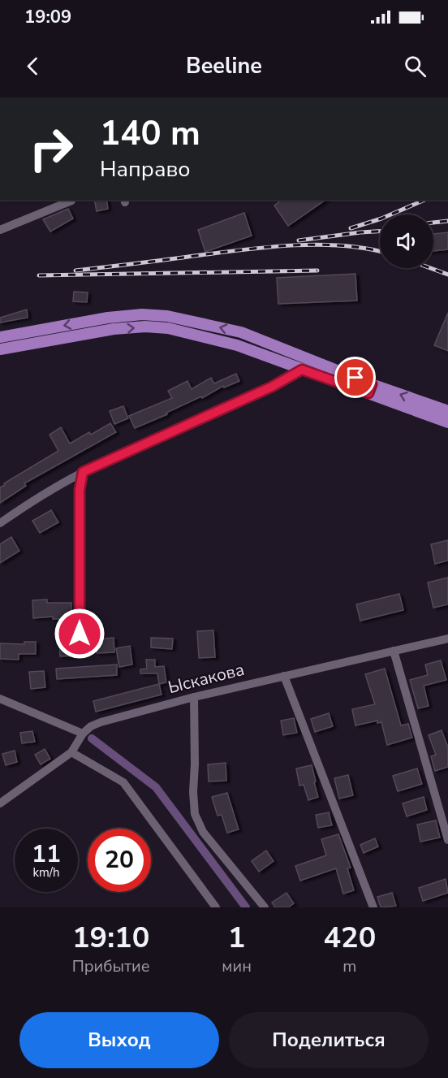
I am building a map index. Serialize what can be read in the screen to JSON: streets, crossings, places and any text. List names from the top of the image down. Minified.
{"streets":{"street":["Ыскакова"]},"page":{"status":"19:09","header":"Beeline","turn":["140 m","Направо"],"speed":"11 km/h","limit":"20","eta":["19:10","Прибытие","1","мин","420","m"],"buttons":["Выход","Поделиться"]}}
